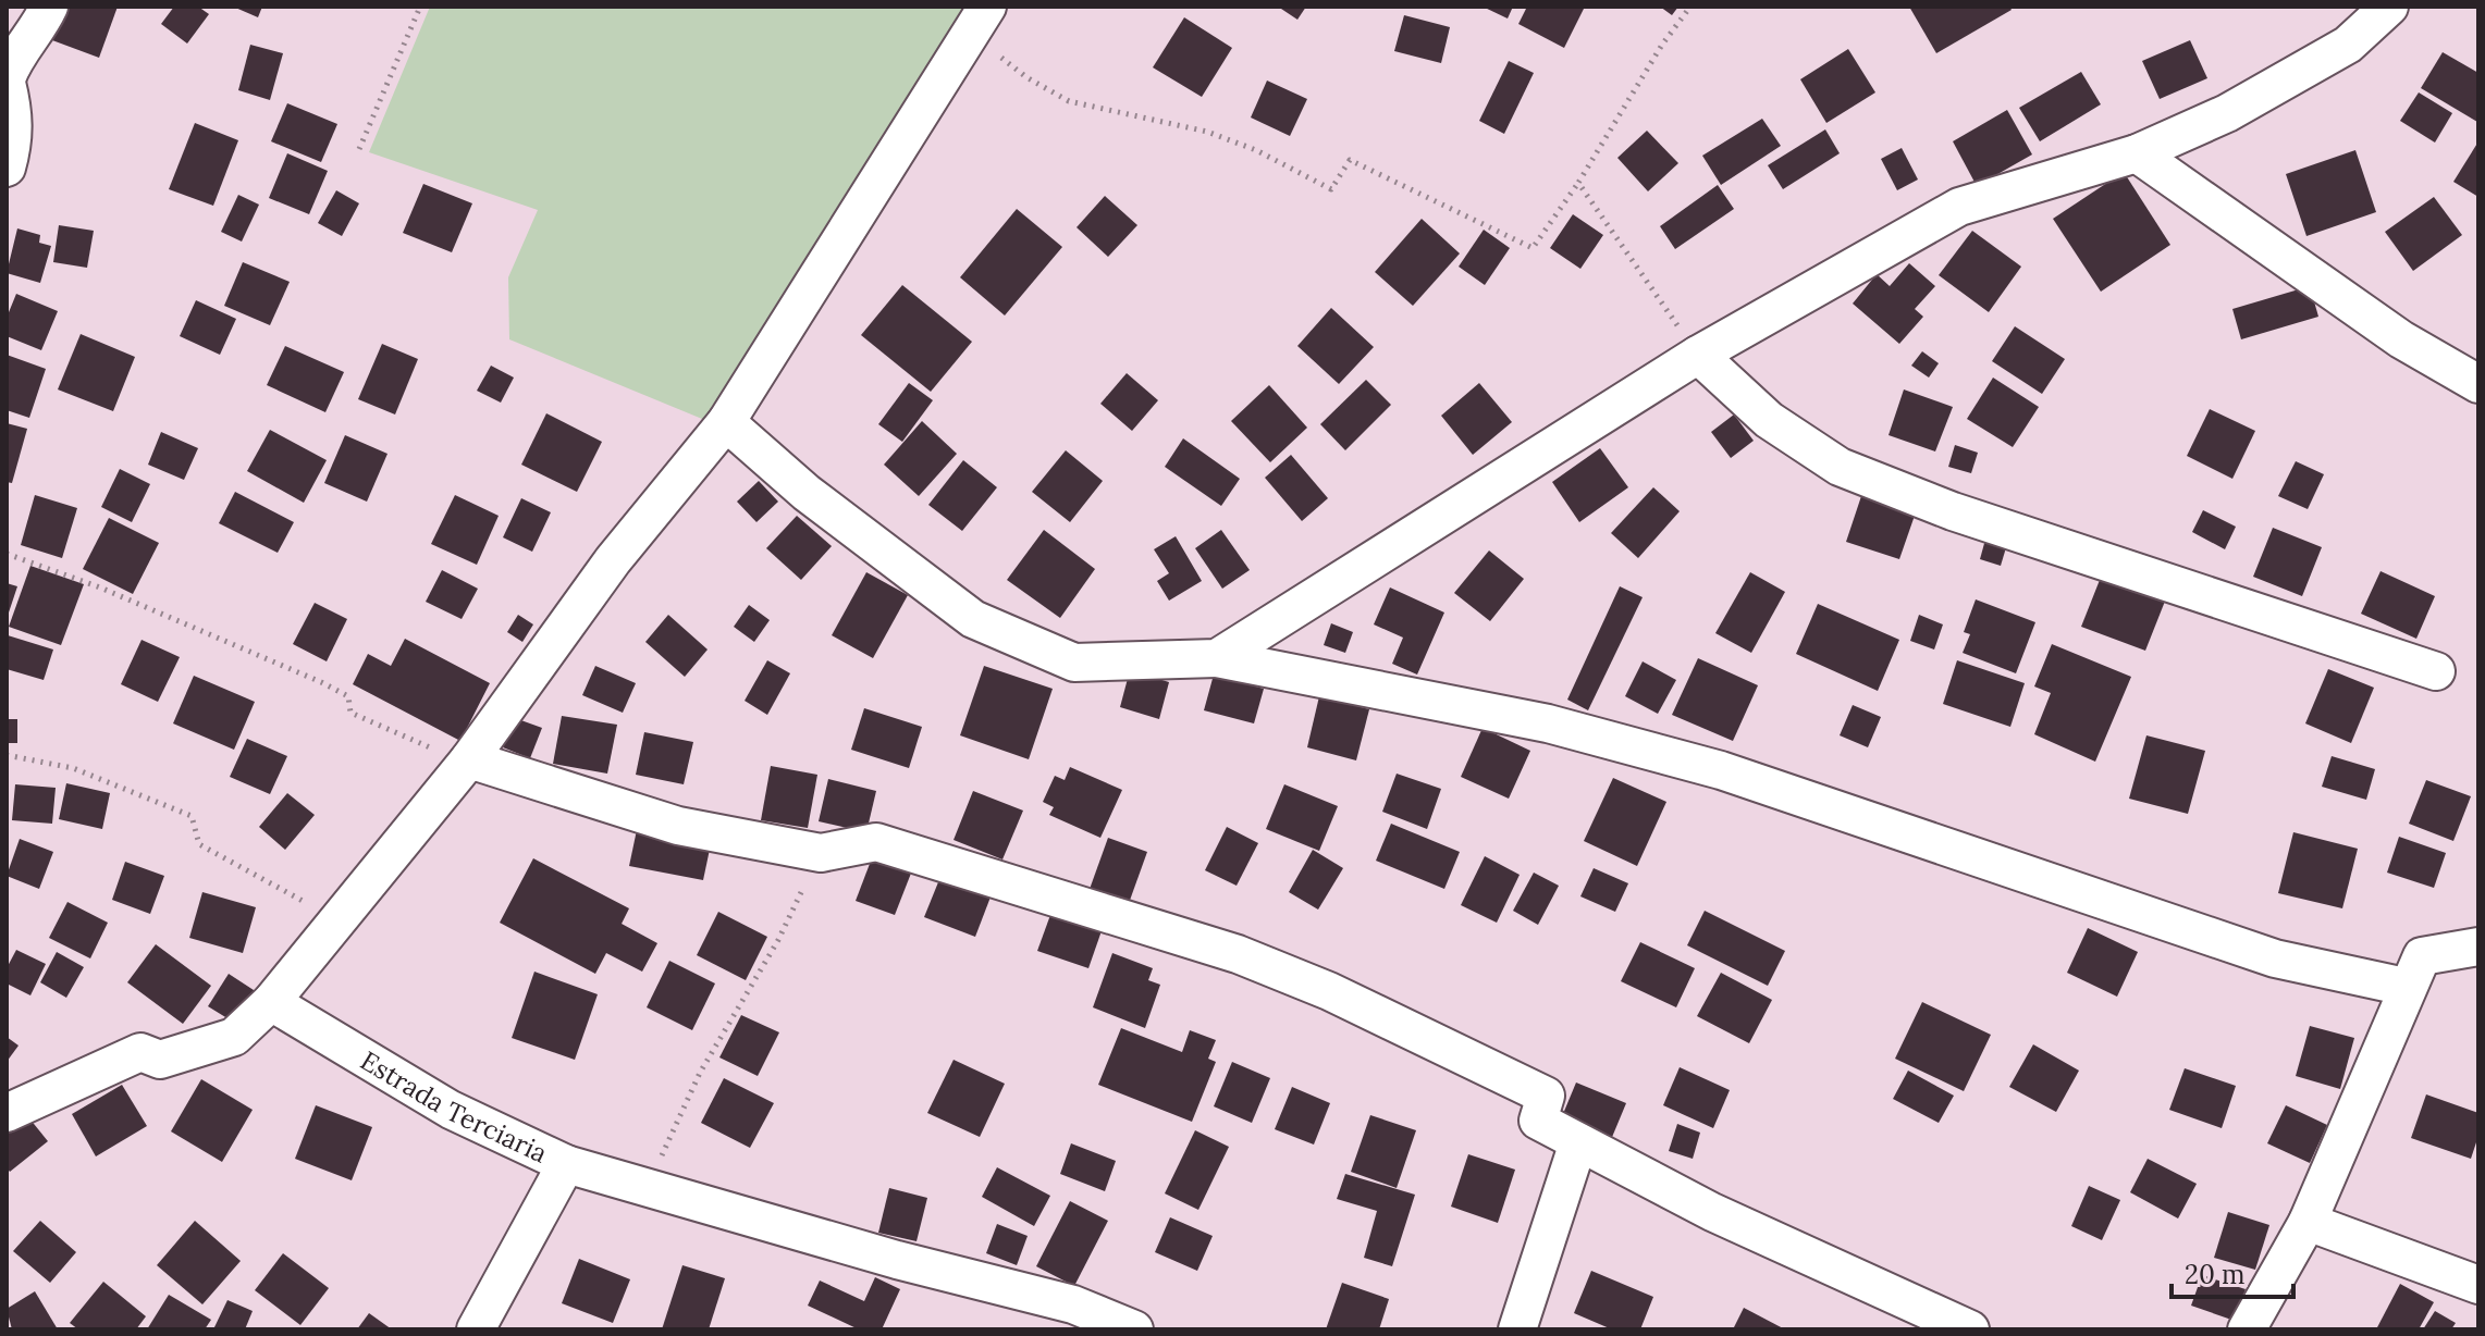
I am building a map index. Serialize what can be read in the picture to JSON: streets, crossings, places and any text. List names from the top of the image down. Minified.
{"streets":{"street":["Estrada Terciaria"]},"scale_bar":"20 m"}
